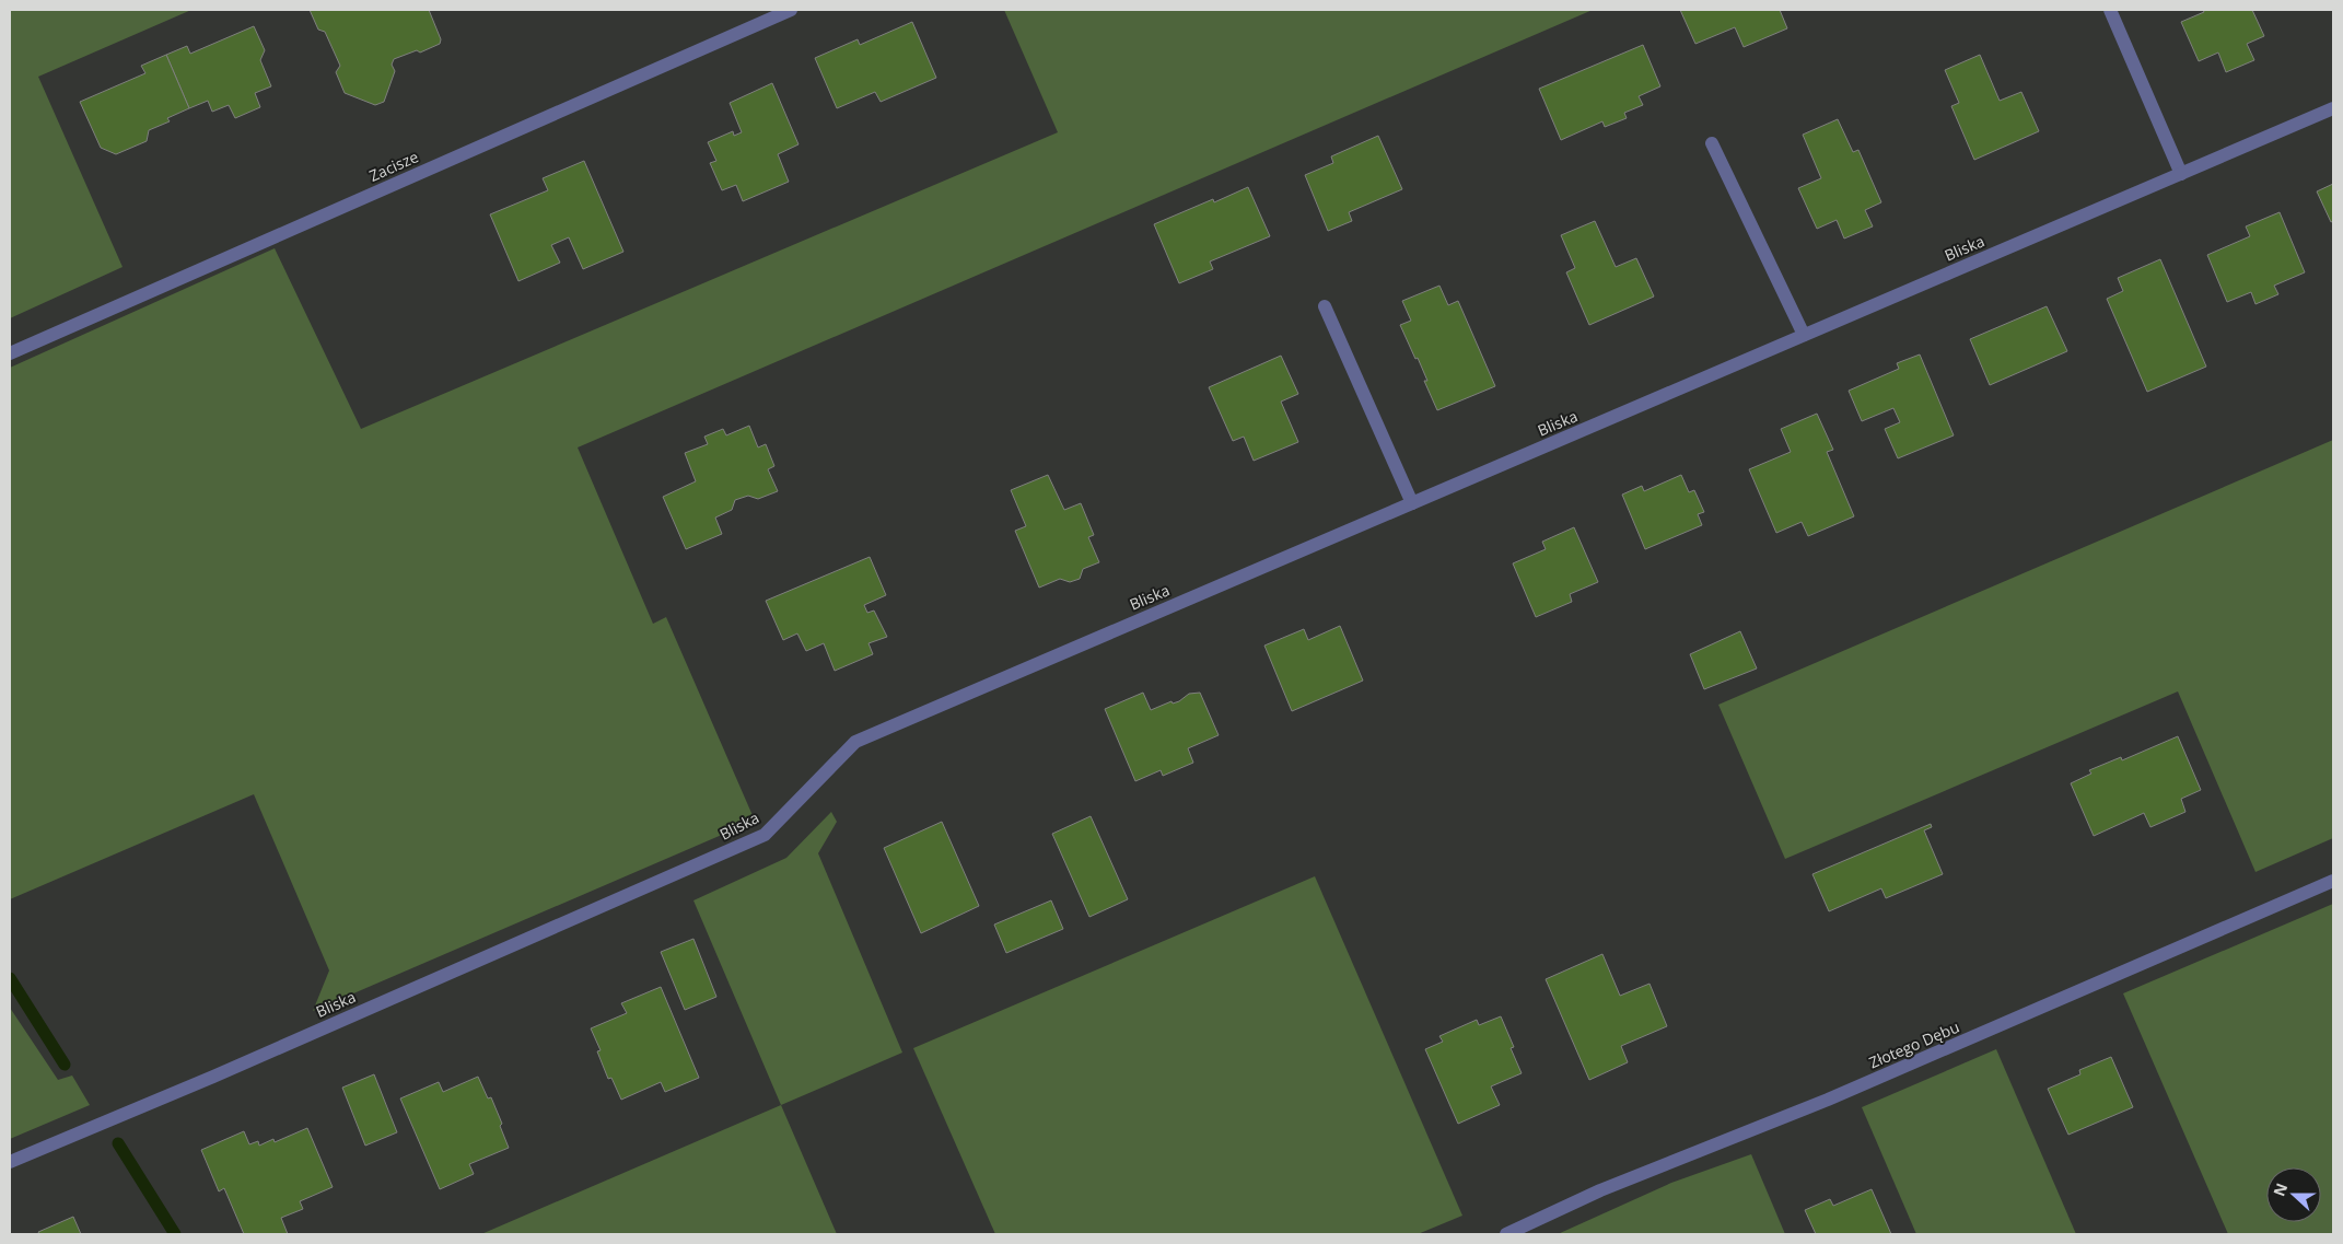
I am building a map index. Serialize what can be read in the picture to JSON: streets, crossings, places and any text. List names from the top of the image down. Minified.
{"streets":{"street":["Zacisze","Bliska","Złotego Dębu"]},"north":"left"}
